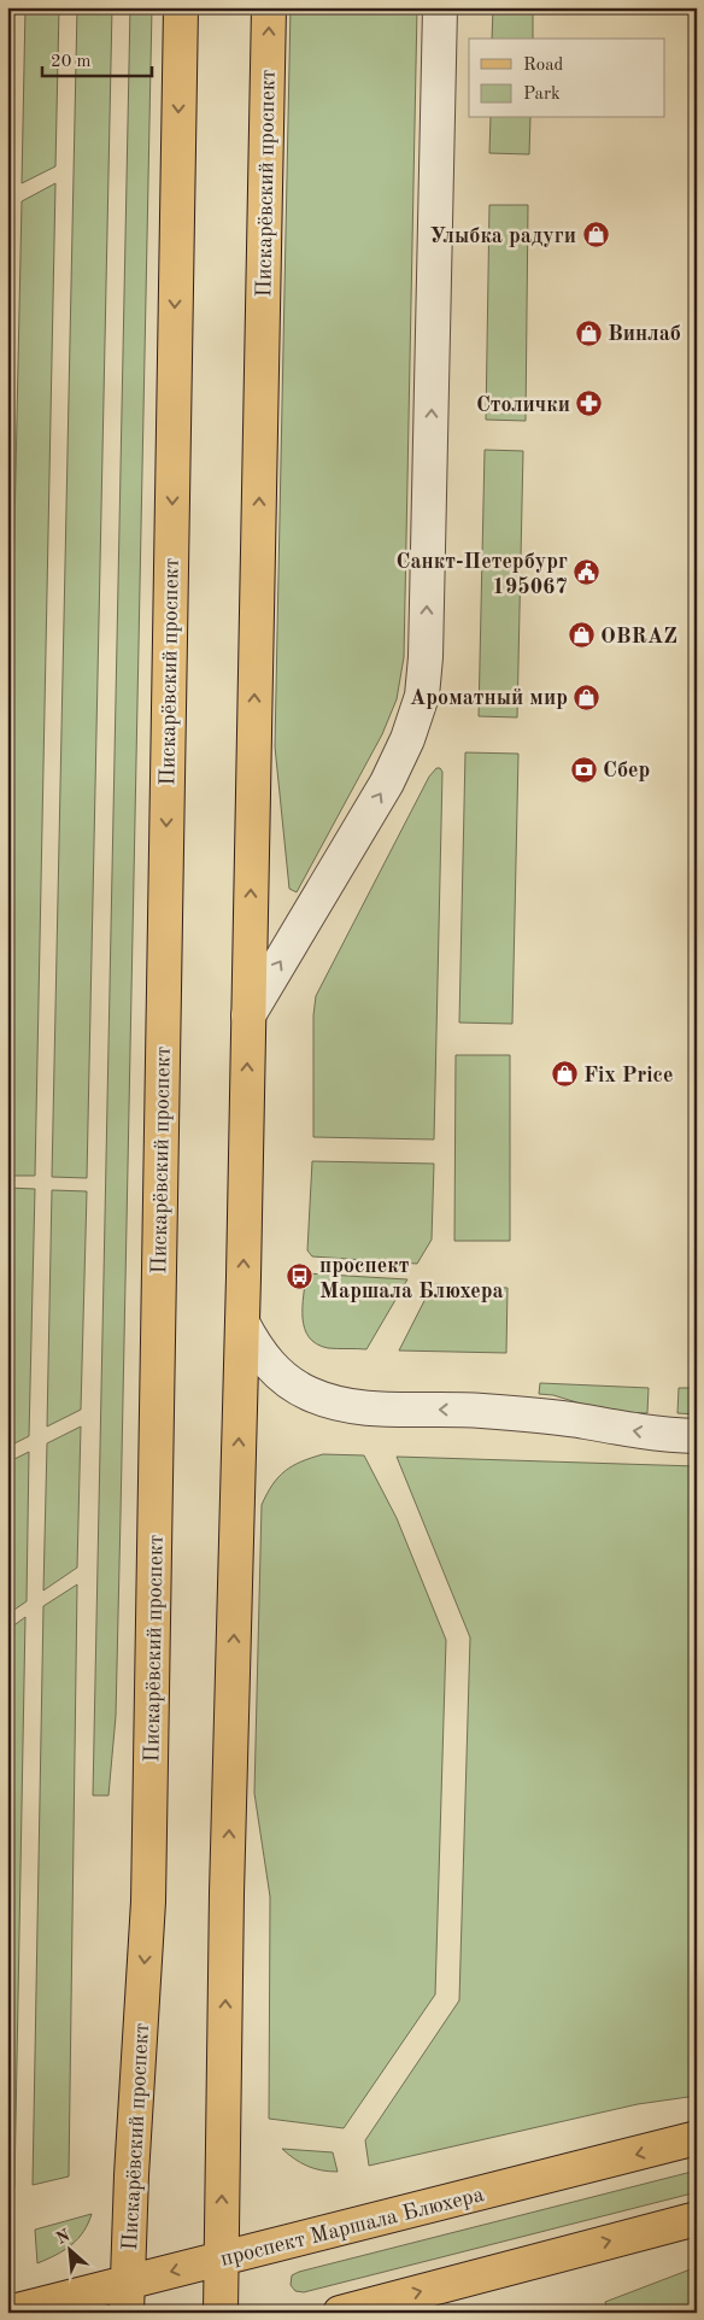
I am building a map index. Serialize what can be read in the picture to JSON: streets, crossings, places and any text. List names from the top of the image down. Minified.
{"streets":{"main road":["Пискарёвский проспект","проспект Маршала Блюхера"]},"crossings":[["Пискарёвский проспект","проспект Маршала Блюхера"]],"places":{"shop":["Улыбка радуги","Винлаб","OBRAZ","Ароматный мир","Fix Price"],"pharmacy":["Столички"],"public building":["Санкт-Петербург 195067"],"bank":["Сбер"],"bus stop":["проспект Маршала Блюхера"]},"legend":["Road","Park"],"scale_bar":"20 m","north":"top left"}
